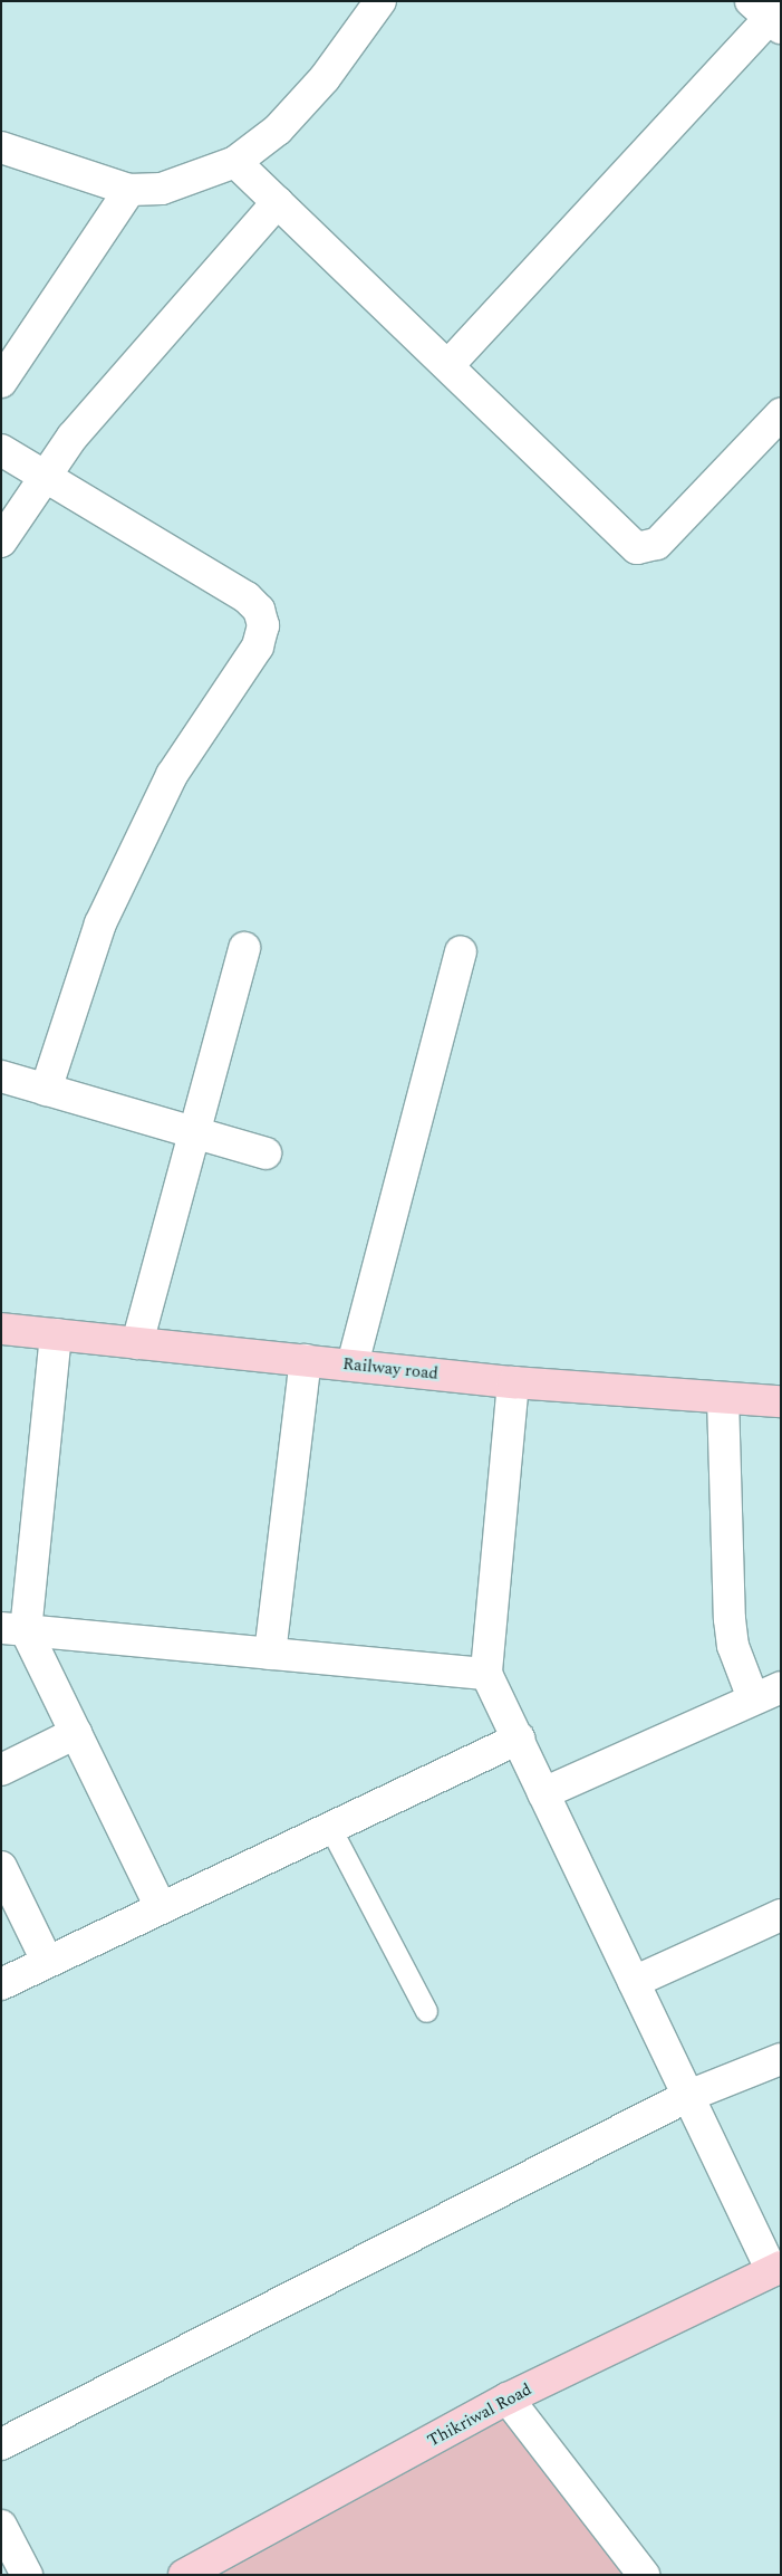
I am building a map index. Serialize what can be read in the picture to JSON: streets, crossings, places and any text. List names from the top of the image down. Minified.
{"streets":{"main road":["Railway road","Thikriwal Road"]}}
